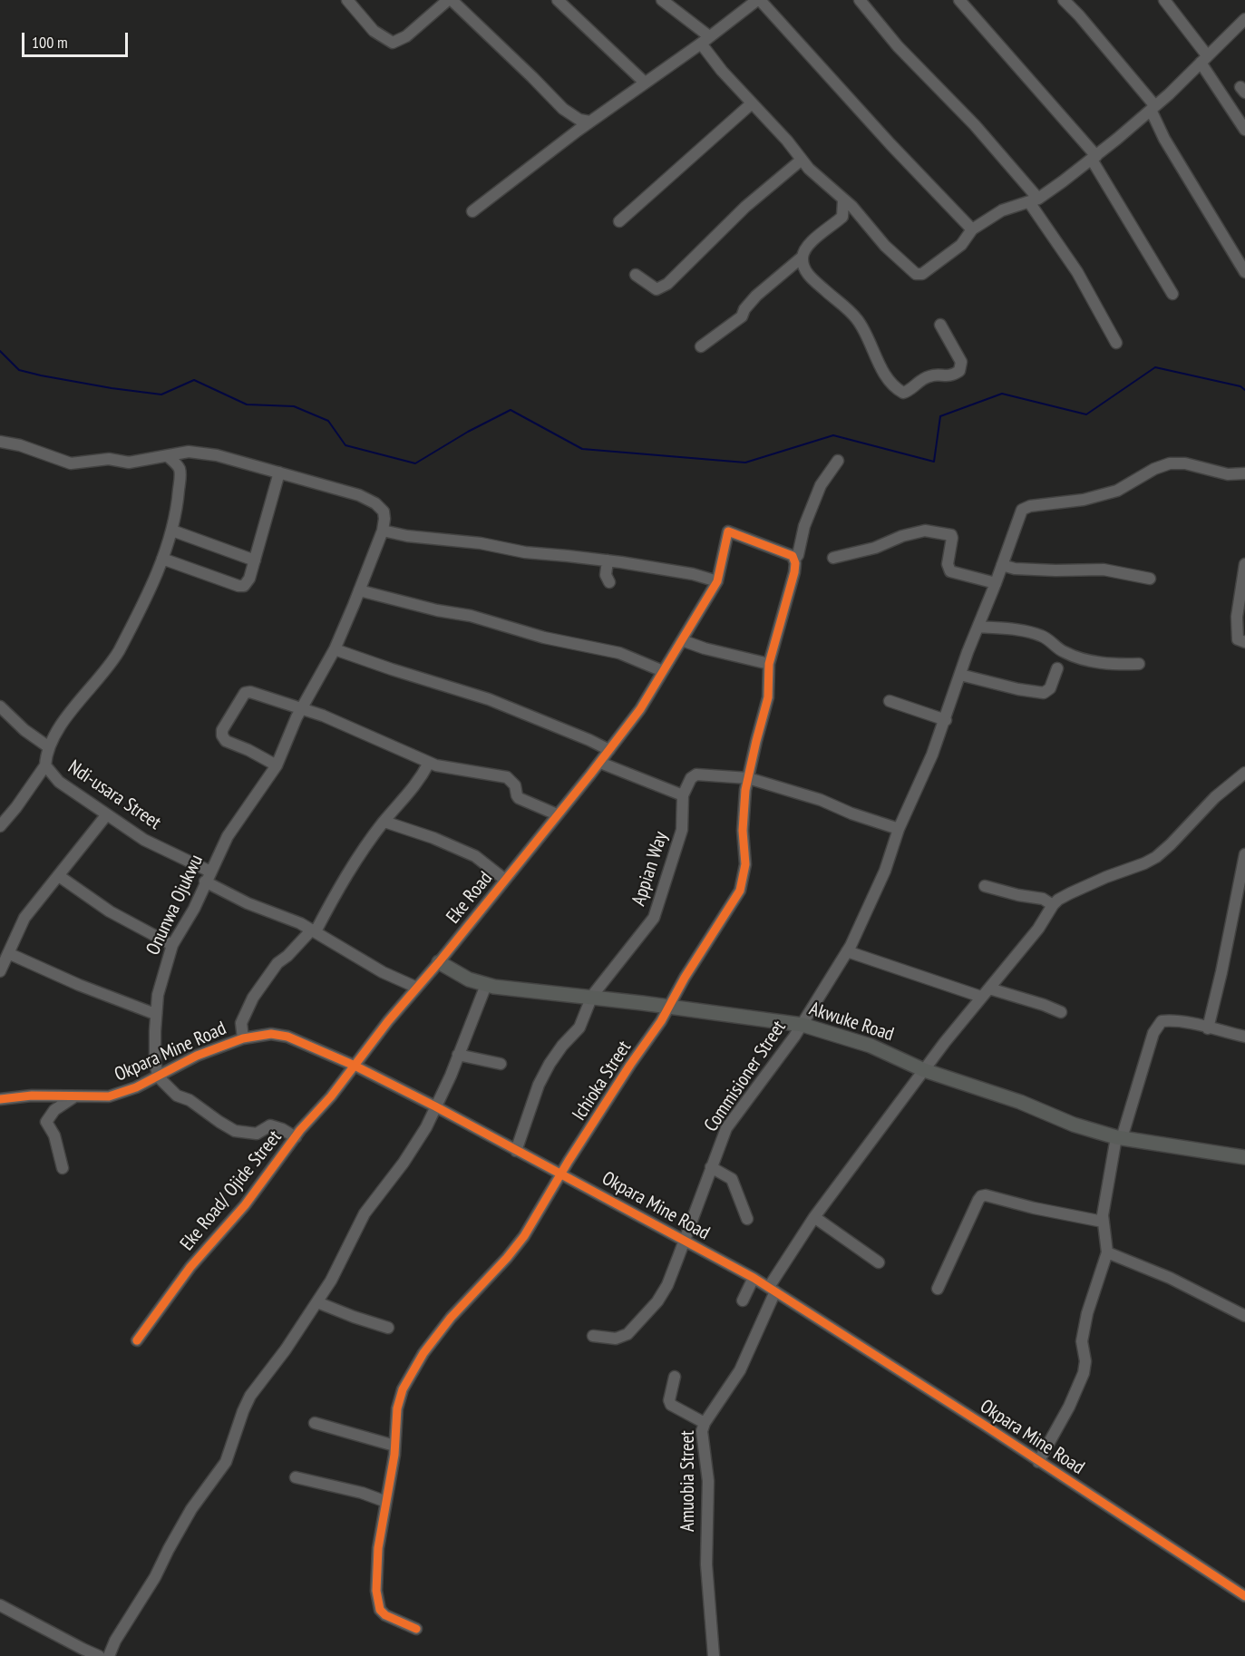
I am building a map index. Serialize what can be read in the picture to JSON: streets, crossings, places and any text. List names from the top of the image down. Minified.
{"streets":{"main road":["Akwuke Road"],"street":["Ndi-usara Street","Appian Way","Eke Road","Onunwa Ojukwu","Okpara Mine Road","Commisioner Street","Ichioka Street","Eke Road/ Ojide Street","Amuobia Street"]},"crossings":[["Ndi-usara Street","Onunwa Ojukwu"],["Appian Way","Akwuke Road"],["Appian Way","Okpara Mine Road"],["Eke Road","Akwuke Road"],["Eke Road","Okpara Mine Road"],["Eke Road","Ichioka Street"],["Eke Road","Eke Road/ Ojide Street"],["Onunwa Ojukwu","Okpara Mine Road"],["Akwuke Road","Commisioner Street"],["Akwuke Road","Ichioka Street"],["Akwuke Road","Amuobia Street"],["Okpara Mine Road","Commisioner Street"],["Okpara Mine Road","Ichioka Street"],["Okpara Mine Road","Eke Road/ Ojide Street"],["Okpara Mine Road","Amuobia Street"]],"scale_bar":"100 m"}
